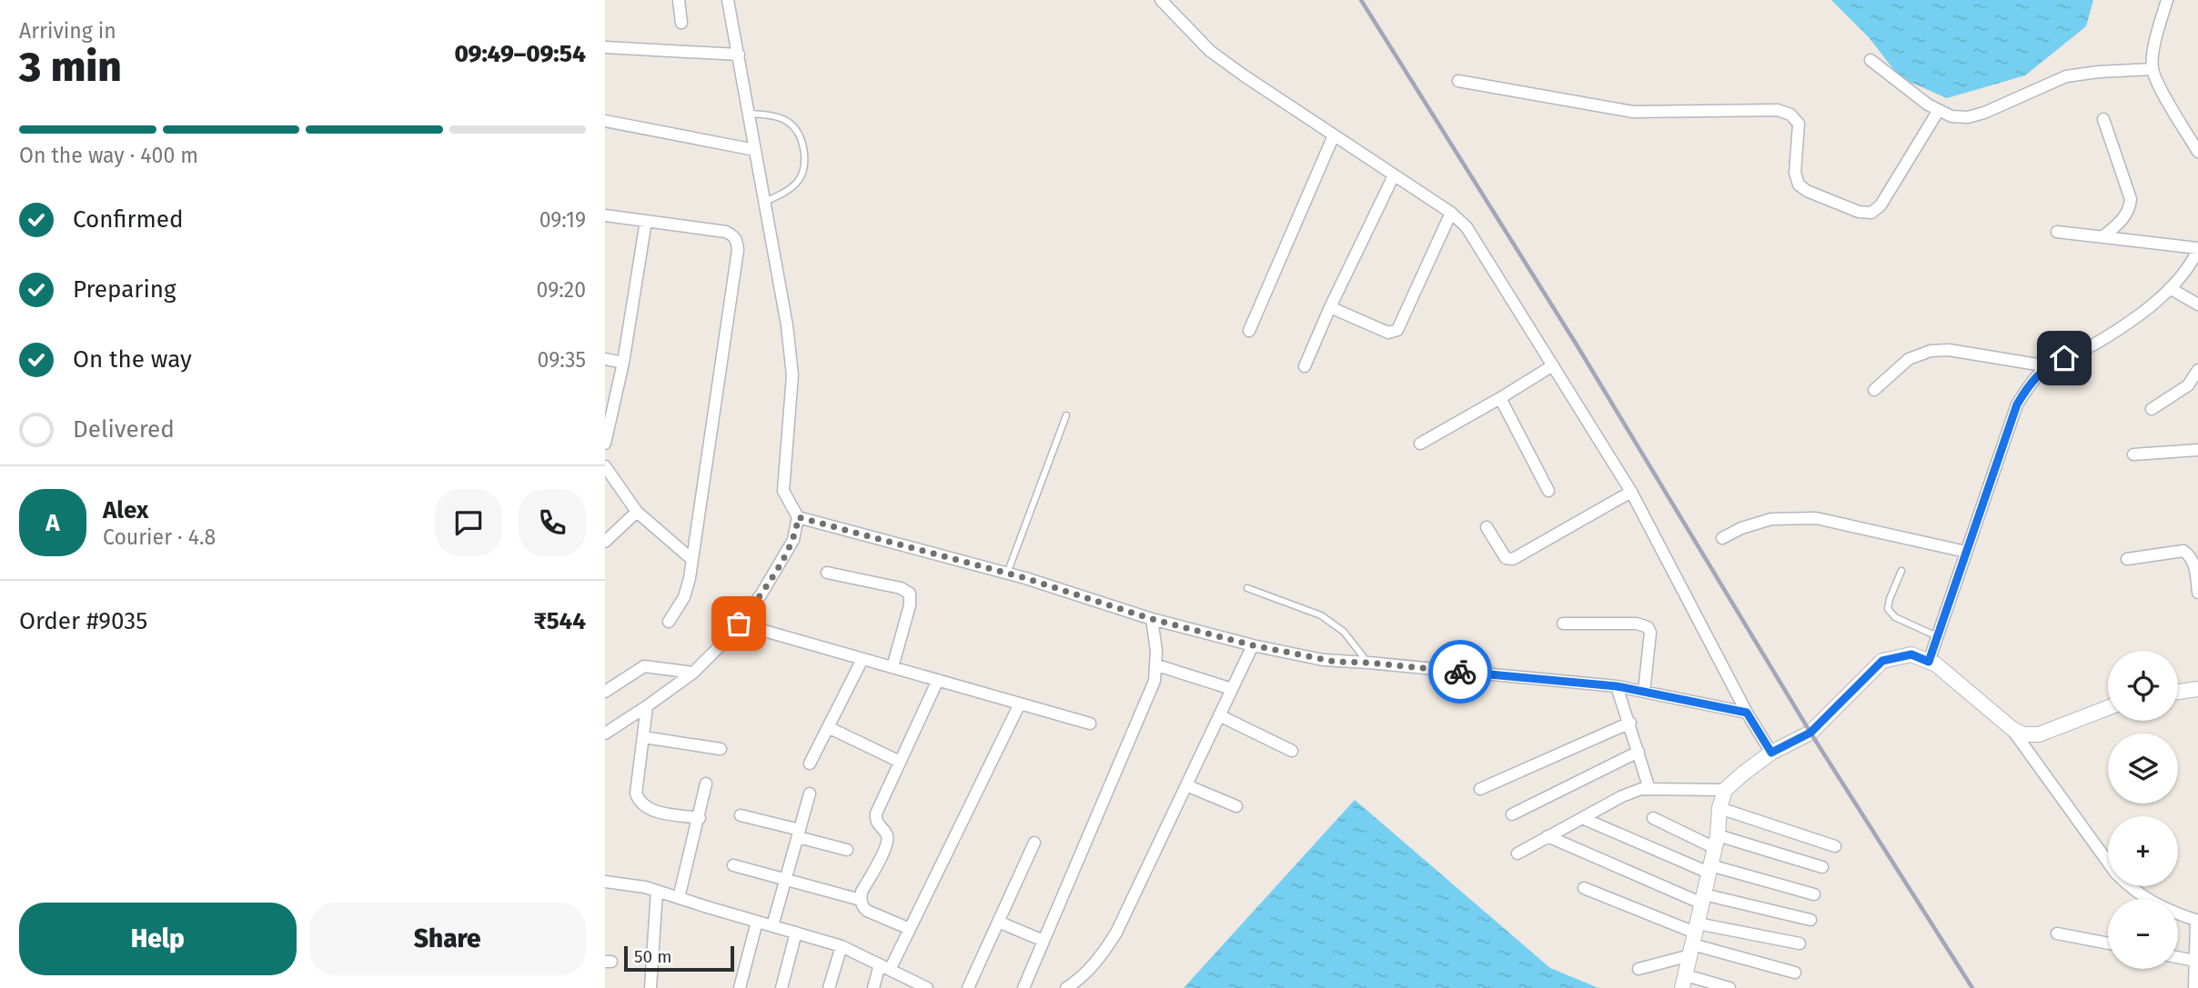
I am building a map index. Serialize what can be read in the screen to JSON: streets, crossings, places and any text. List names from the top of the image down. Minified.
{"scale_bar":"50 m","page":{"heading":["3 min","Arriving in","09:49–09:54"],"panel":["Alex","Courier · 4.8","Order #9035","₹544"],"bar":"On the way · 400 m","list":[["Confirmed","09:19"],["Preparing","09:20"],["On the way","09:35"],"Delivered"],"round":"A","map_buttons":["+","−"],"buttons":["Help","Share"],"scale":"50 m"}}
